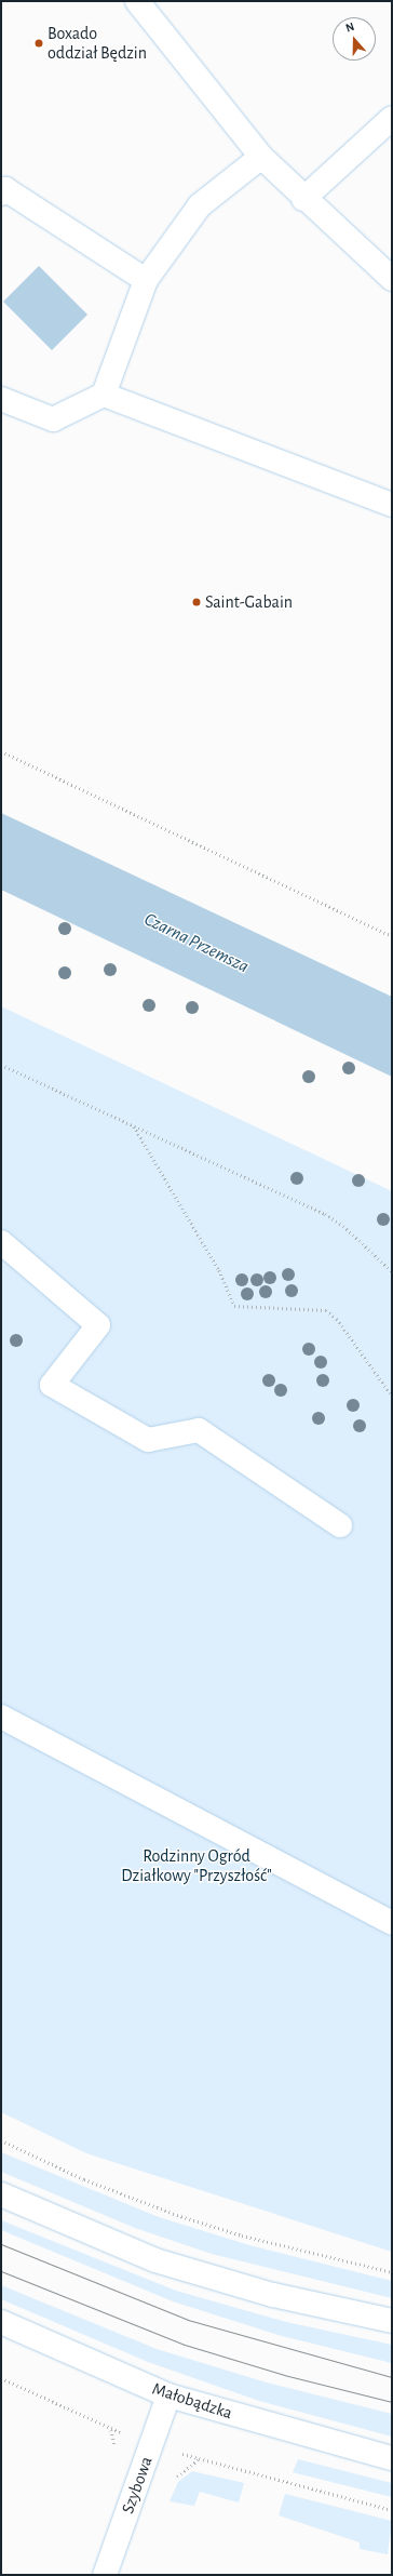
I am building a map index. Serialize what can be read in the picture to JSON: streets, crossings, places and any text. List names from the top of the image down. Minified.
{"streets":{"street":["Małobądzka","Szybowa"]},"crossings":[["Małobądzka","Szybowa"]],"water":["Czarna Przemsza"],"parks":["Rodzinny Ogród Działkowy \"Przyszłość\""],"places":["Boxado oddział Będzin","Saint-Gabain"],"north":"top"}
